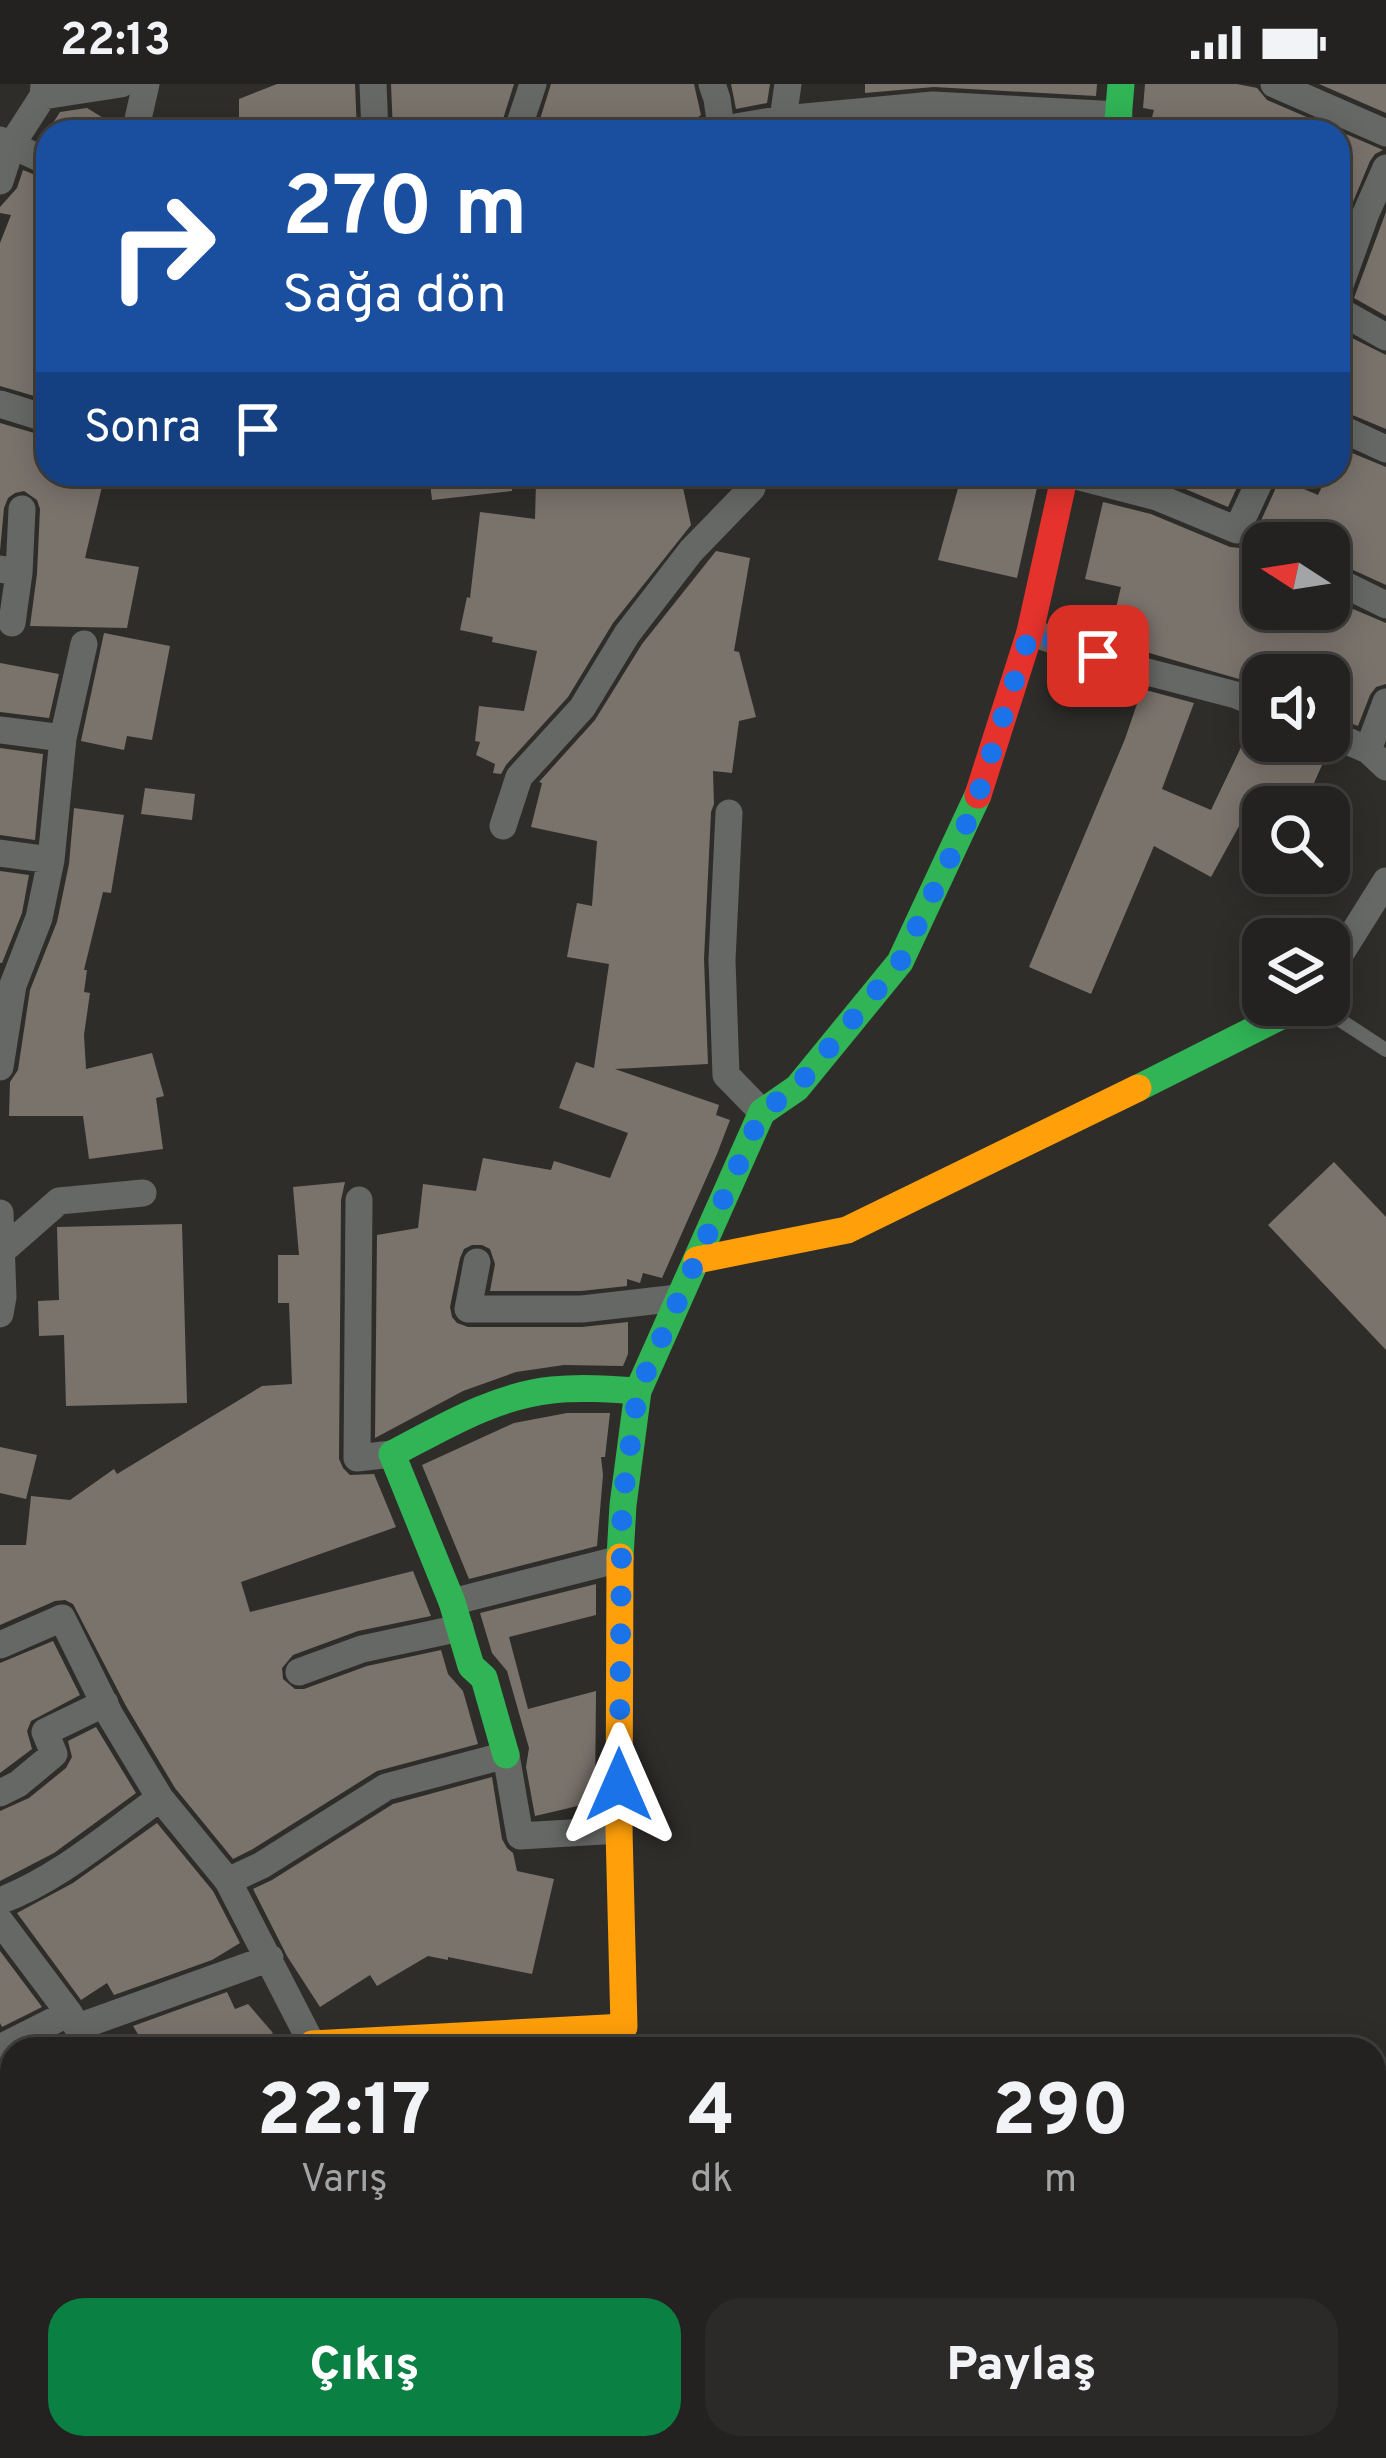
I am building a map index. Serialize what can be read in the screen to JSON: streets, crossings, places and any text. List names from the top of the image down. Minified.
{"north":"left","page":{"status":"22:13","turn":["270 m","Sağa dön"],"then":"Sonra","eta":["22:17","Varış","4","dk","290","m"],"buttons":["Çıkış","Paylaş"]}}
